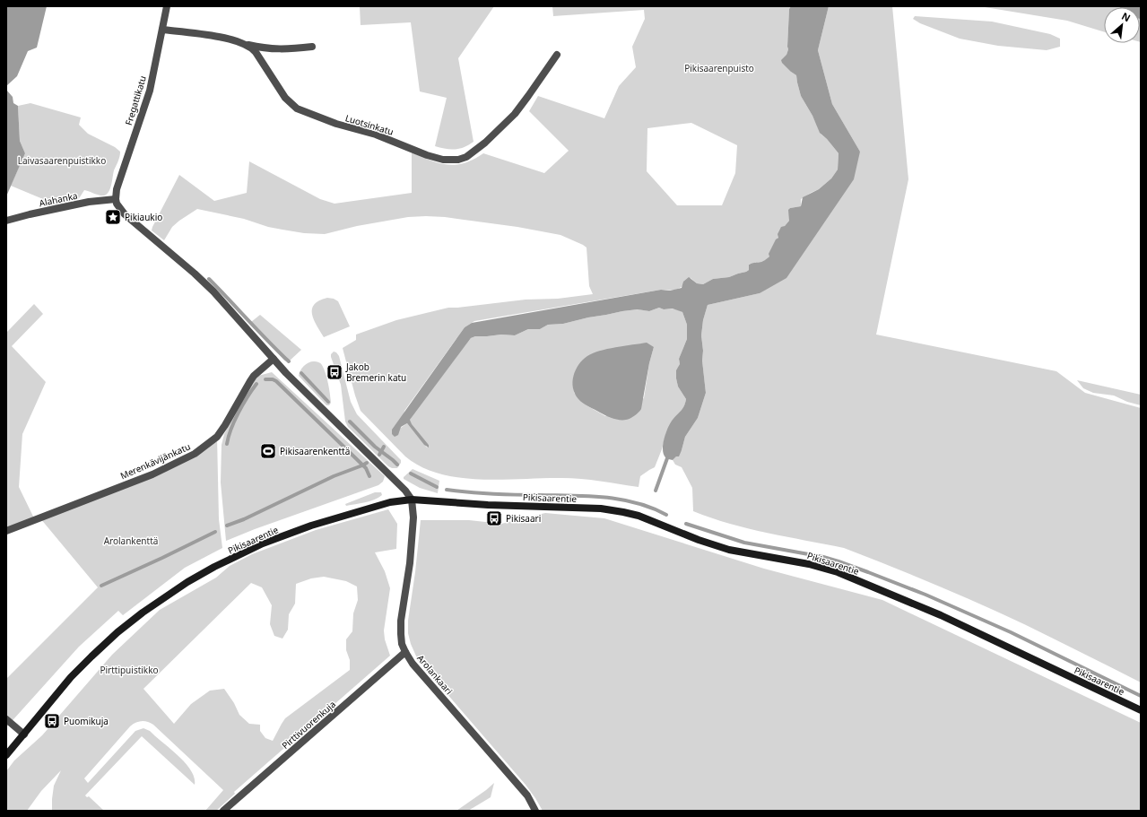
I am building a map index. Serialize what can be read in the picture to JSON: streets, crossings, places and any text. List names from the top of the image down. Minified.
{"streets":{"street":["Fregattikatu","Luotsinkatu","Alahanka","Merenkävijänkatu","Pikisaarentie","Arolankaari","Pirttivuorenkuja"]},"crossings":[["Fregattikatu","Luotsinkatu"],["Fregattikatu","Alahanka"],["Pikisaarentie","Arolankaari"],["Arolankaari","Pirttivuorenkuja"]],"parks":["Pikisaarenpuisto","Laivasaarenpuistikko","Arolankenttä","Pirttipuistikko"],"places":{"place":["Pikiaukio"],"bus stop":["Jakob Bremerin katu","Pikisaari","Puomikuja"],"sports":["Pikisaarenkenttä"]},"north":"top right"}
